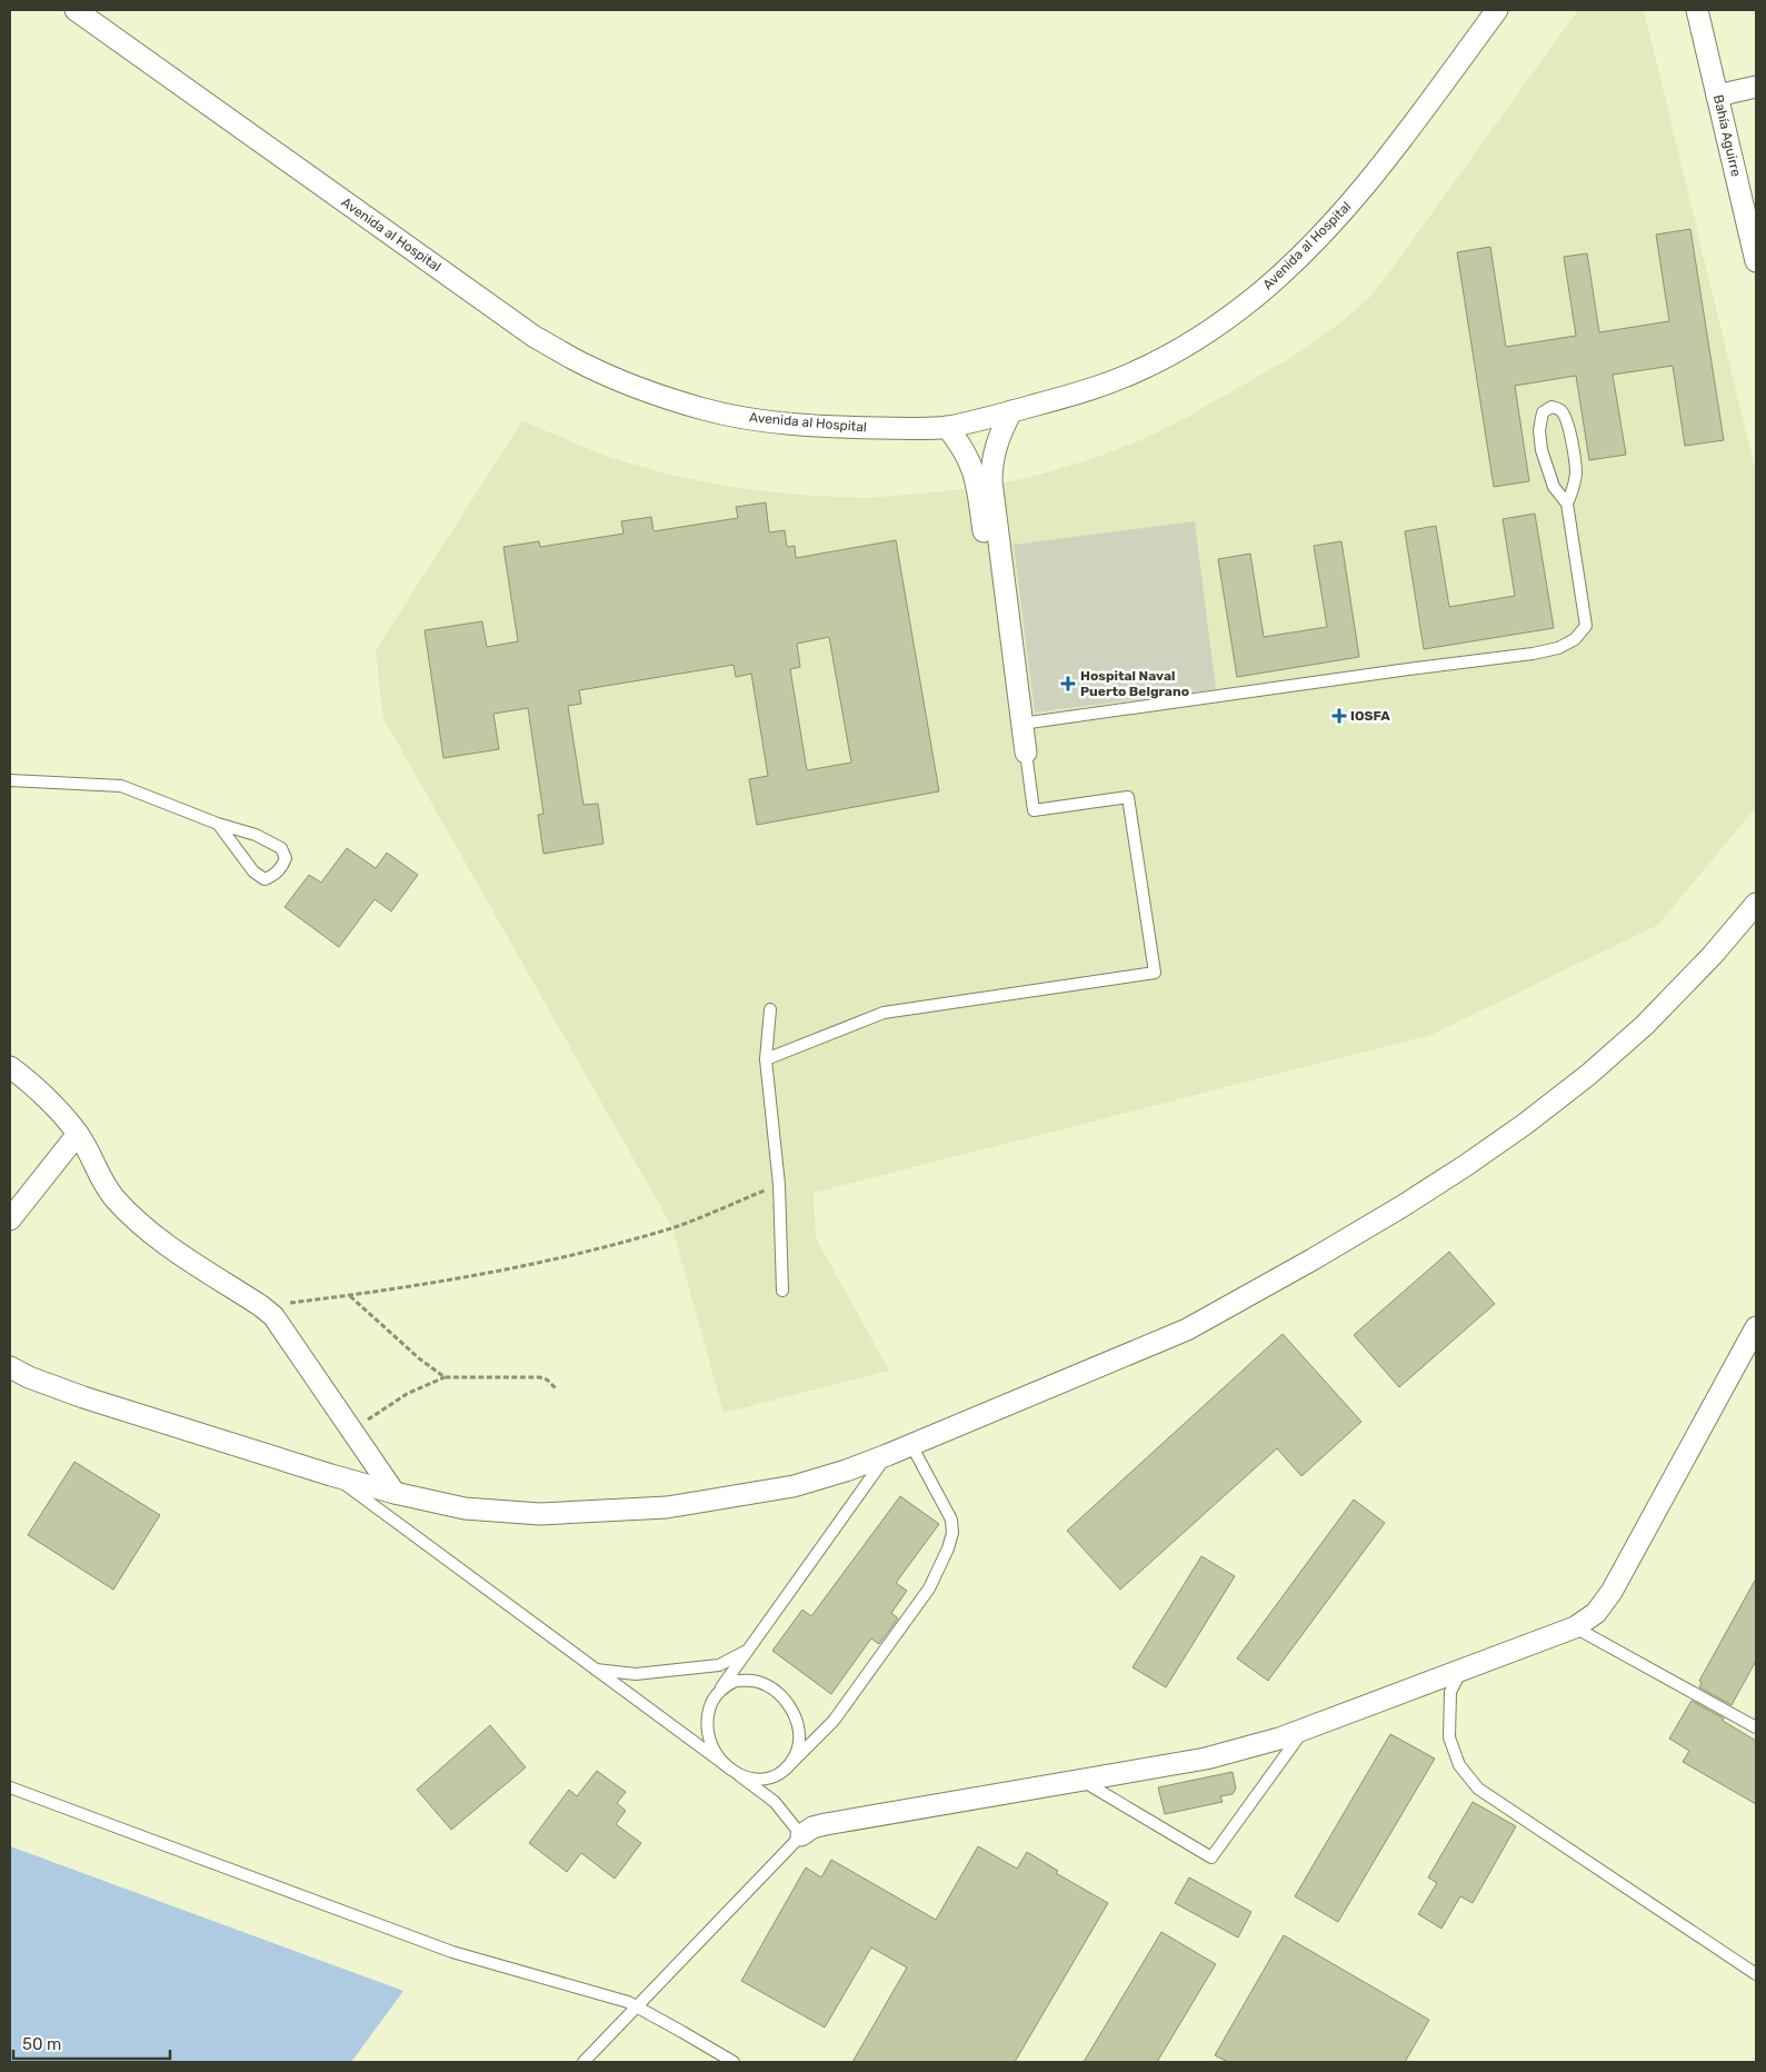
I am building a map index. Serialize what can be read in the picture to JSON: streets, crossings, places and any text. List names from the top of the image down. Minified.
{"streets":{"street":["Bahía Aguirre","Avenida al Hospital"]},"places":{"health":["Hospital Naval Puerto Belgrano","IOSFA"]},"scale_bar":"50 m"}
